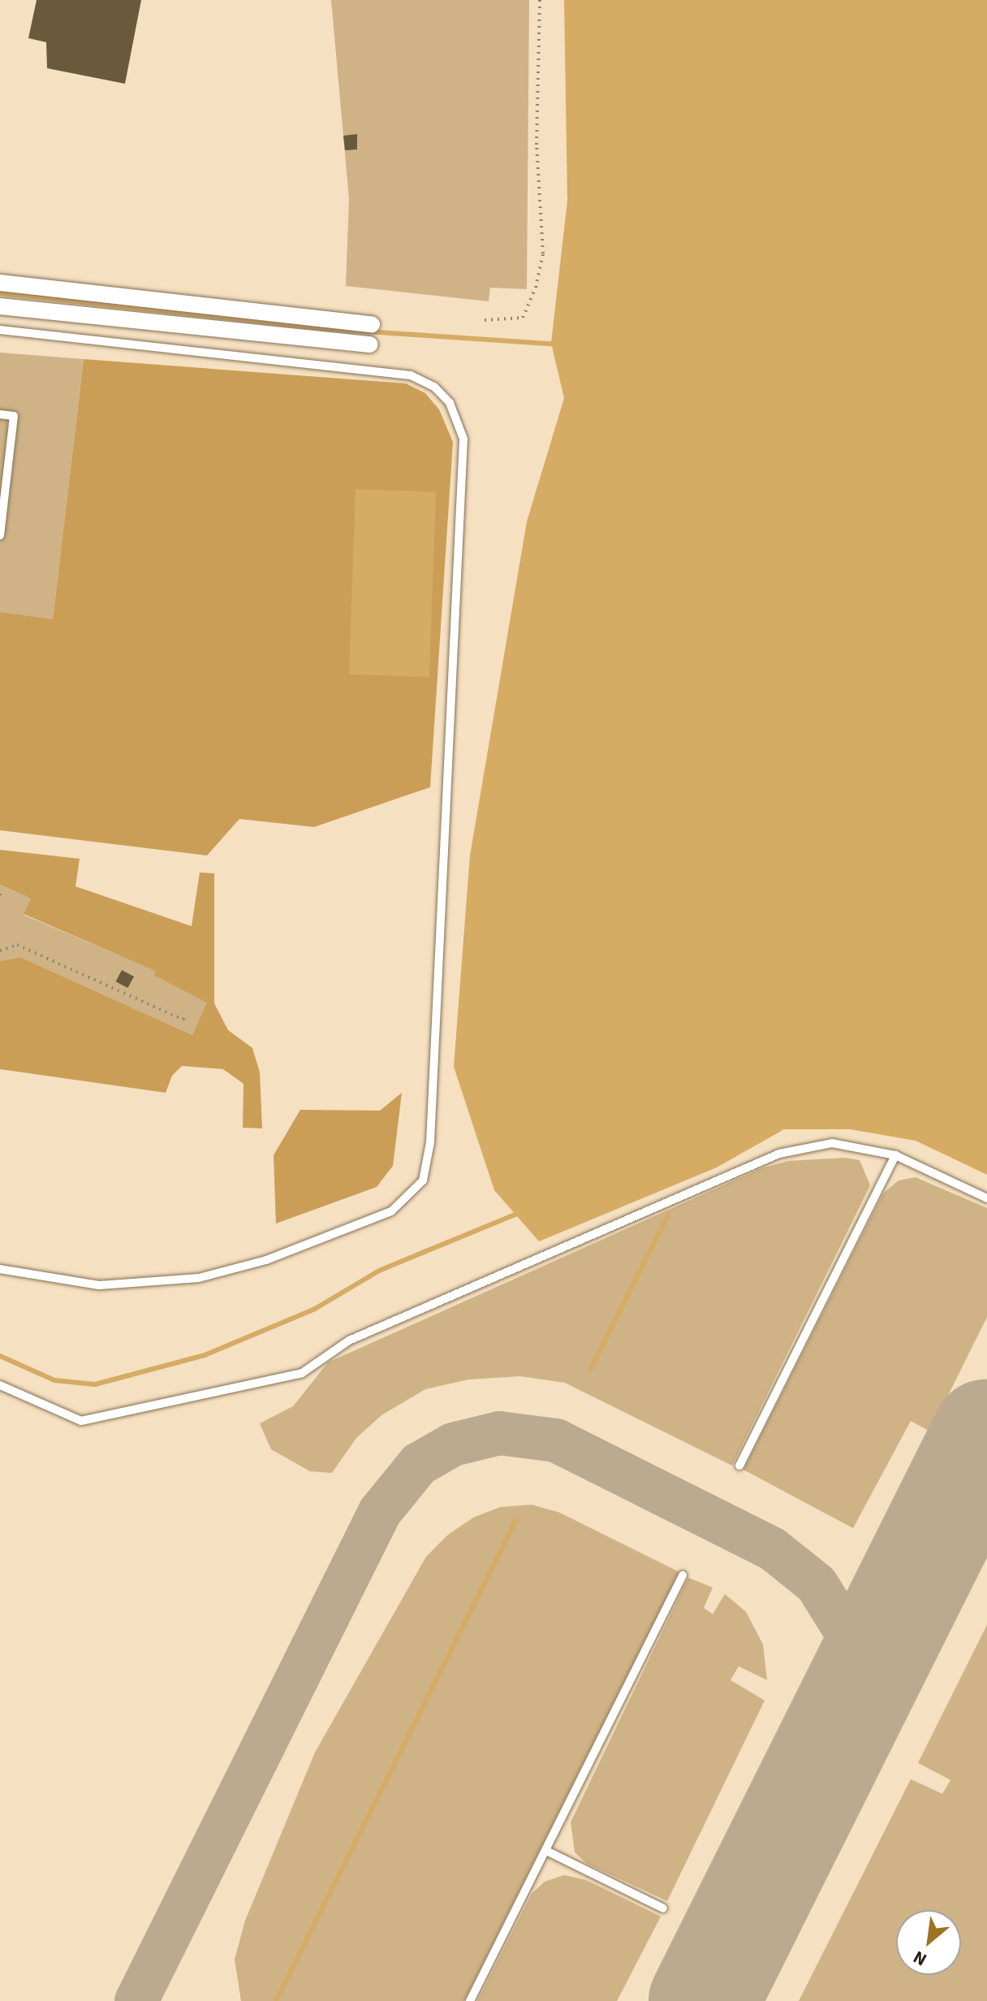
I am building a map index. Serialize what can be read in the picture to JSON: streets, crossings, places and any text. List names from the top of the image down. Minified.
{"north":"bottom left"}
